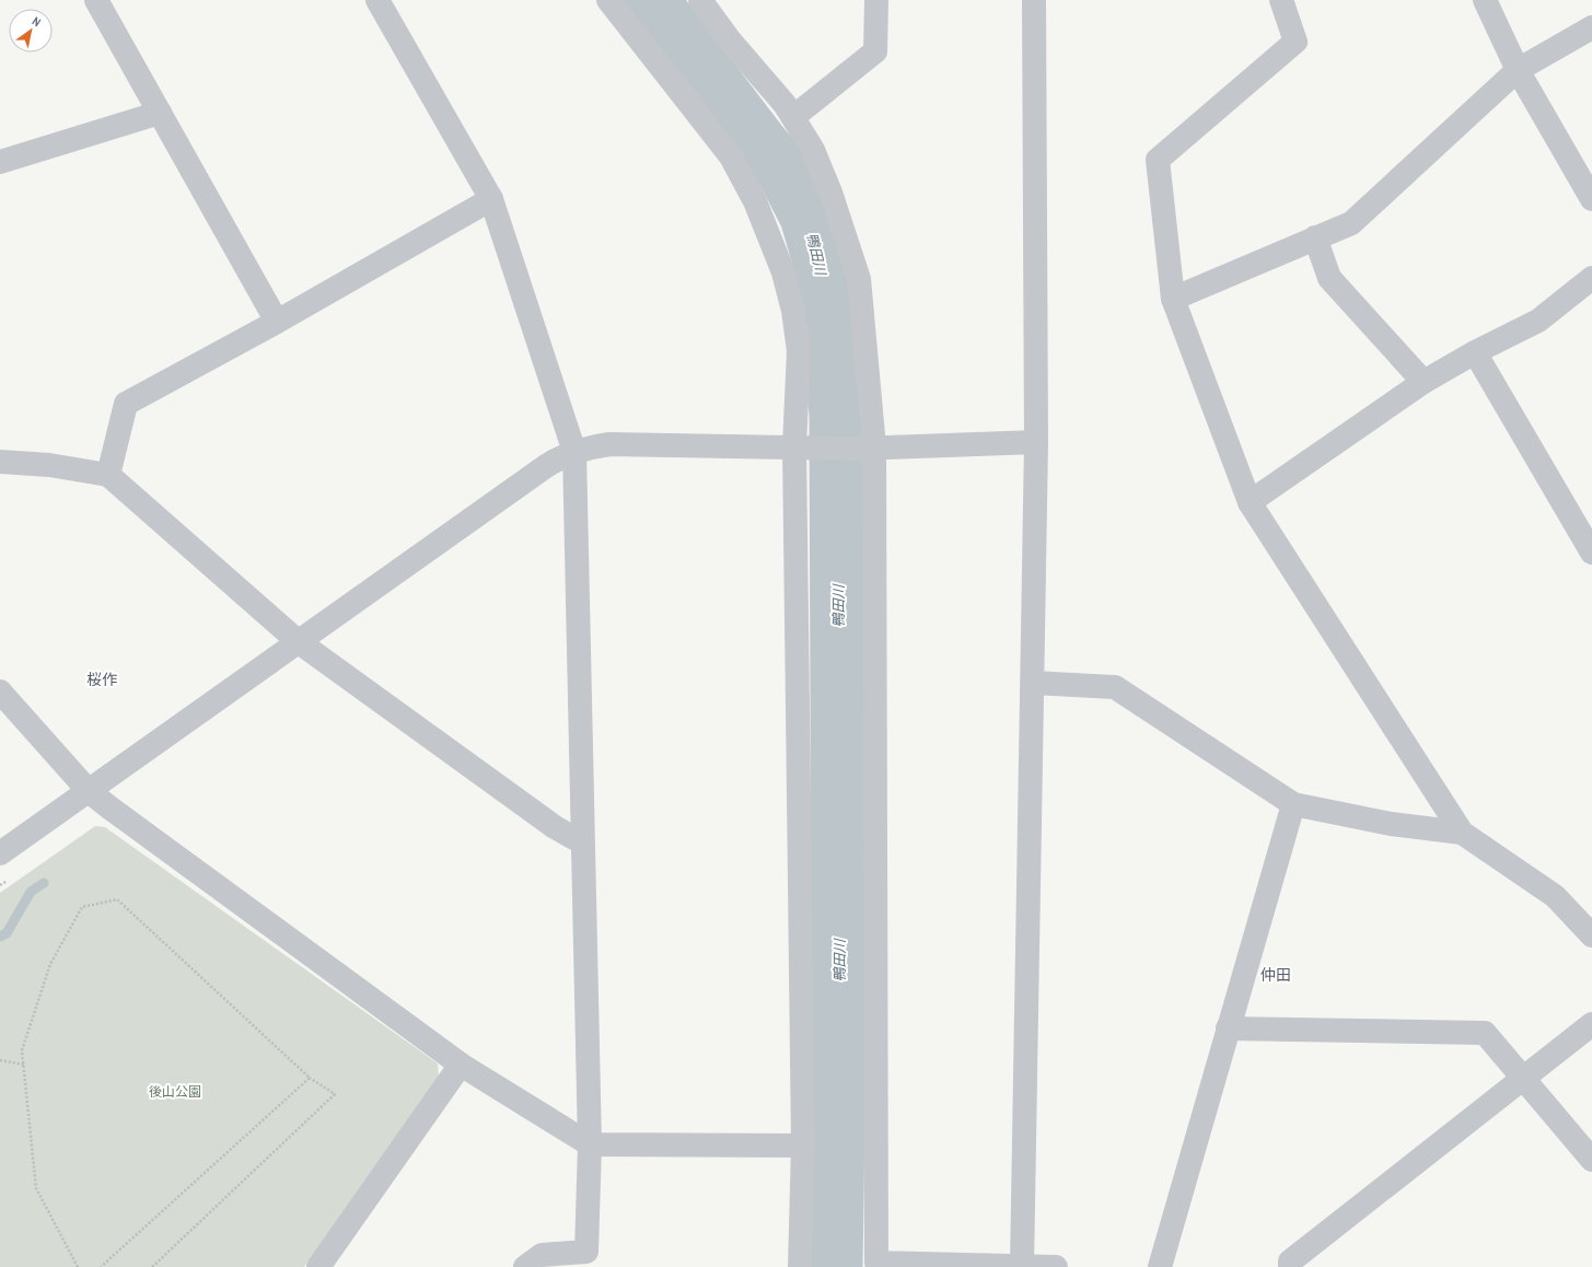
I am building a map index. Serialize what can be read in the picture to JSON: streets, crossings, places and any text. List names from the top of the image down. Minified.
{"districts":["桜作","仲田"],"water":["鴨田川"],"parks":["後山公園"],"north":"top right"}
